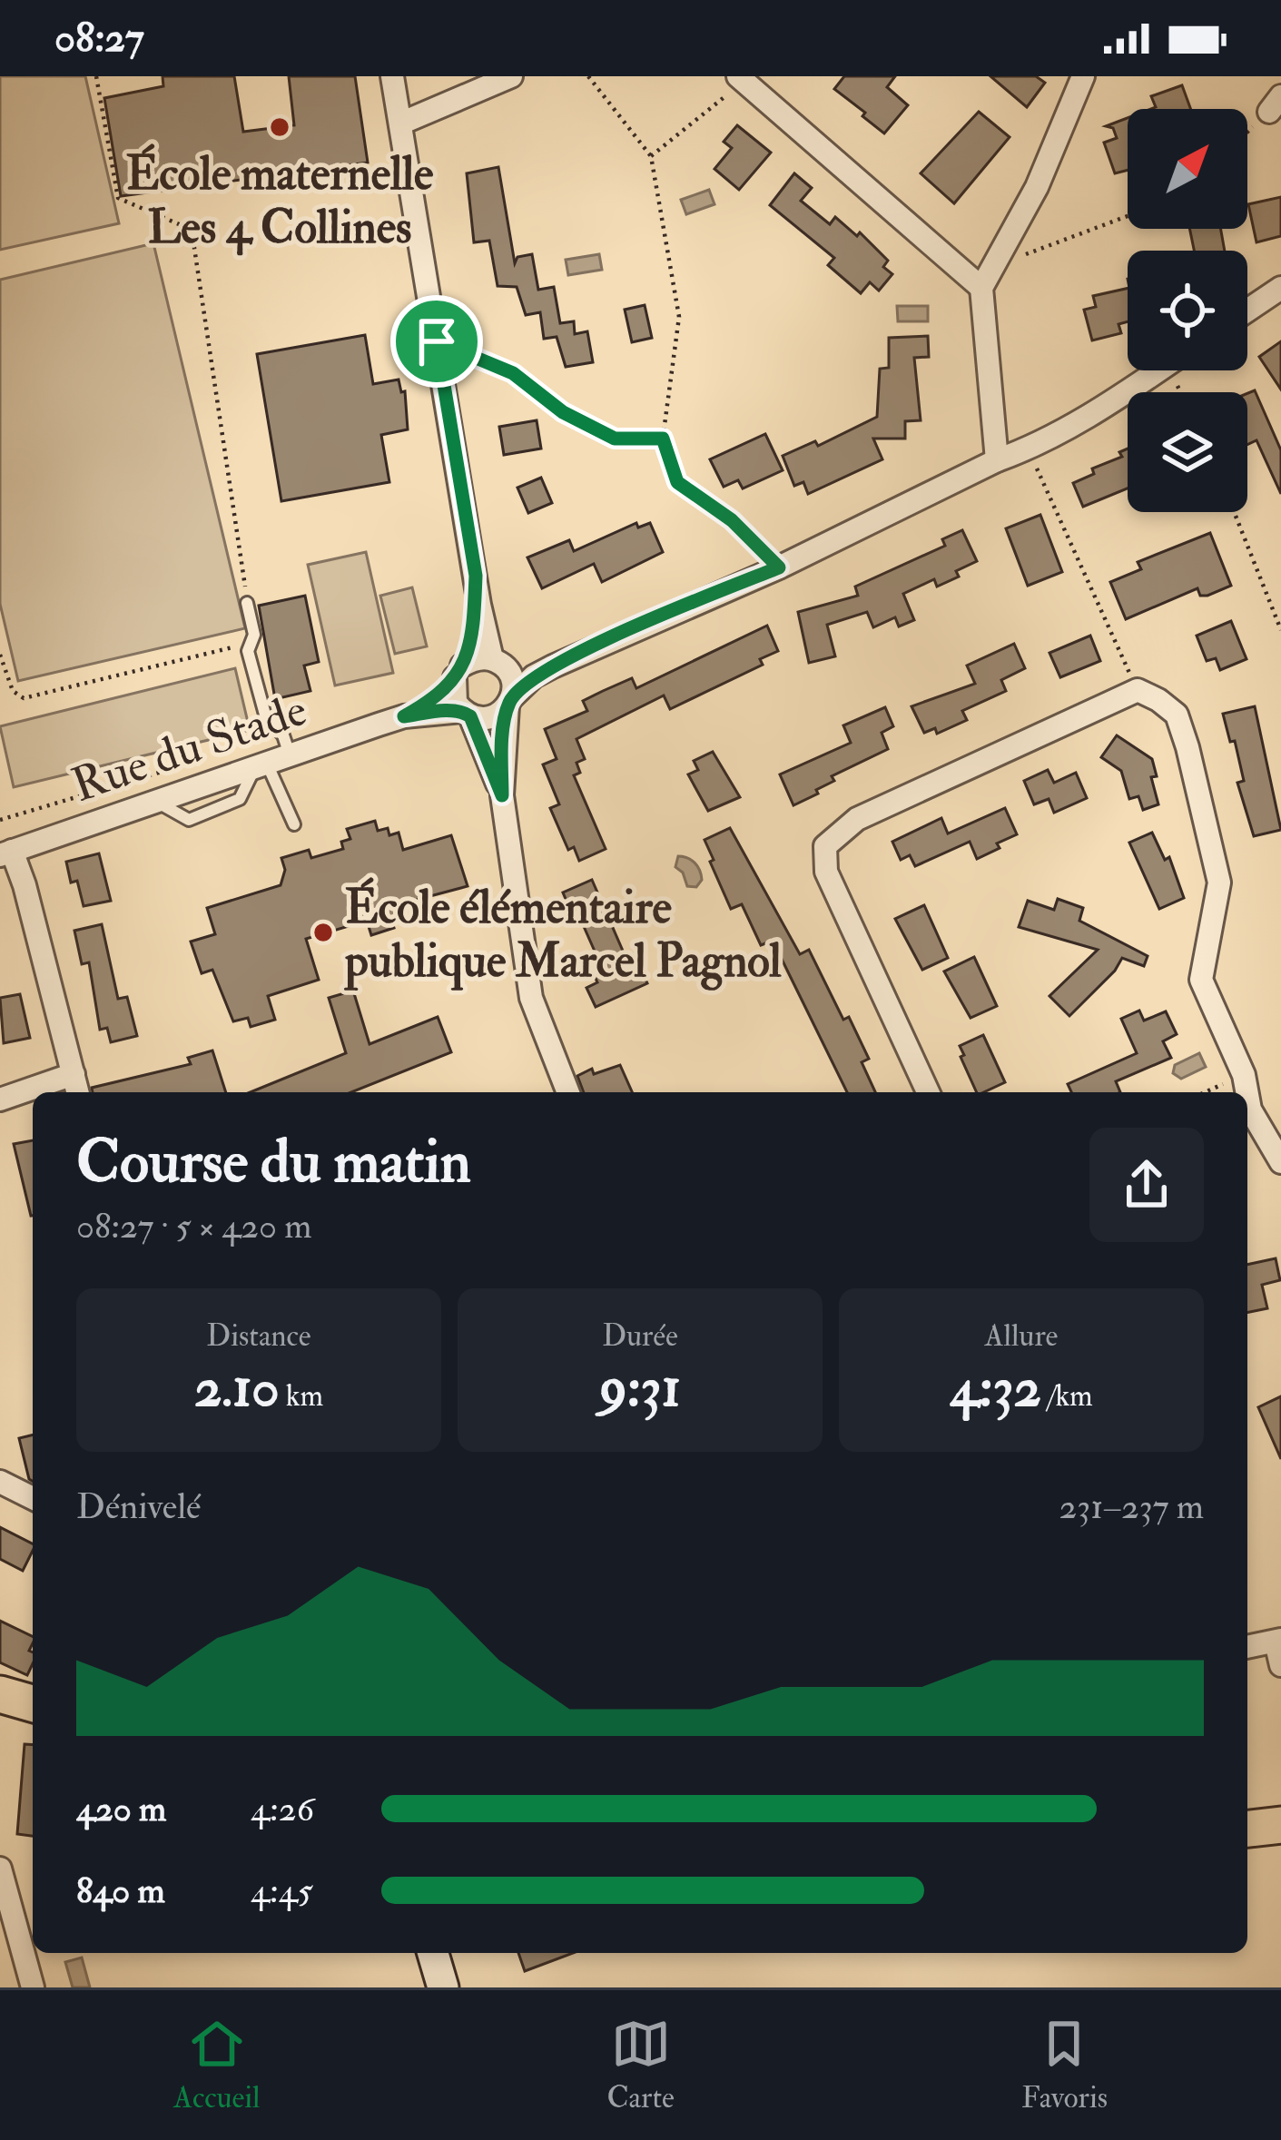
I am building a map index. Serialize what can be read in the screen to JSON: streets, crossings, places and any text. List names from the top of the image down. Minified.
{"streets":{"street":["Rue du Stade"]},"places":["École maternelle Les 4 Collines","École élémentaire publique Marcel Pagnol"],"north":"top right","page":{"status":"08:27","heading":["Course du matin","08:27 · 5 × 420 m"],"stats":[["Distance","2.10 km"],["Durée","9:31"],["Allure","4:32 /km"]],"chart":["Dénivelé","231–237 m"],"list":[{"name":"420 m","note":"4:26"},{"name":"840 m","note":"4:45"}],"tabs":["Accueil","Carte","Favoris"]}}
